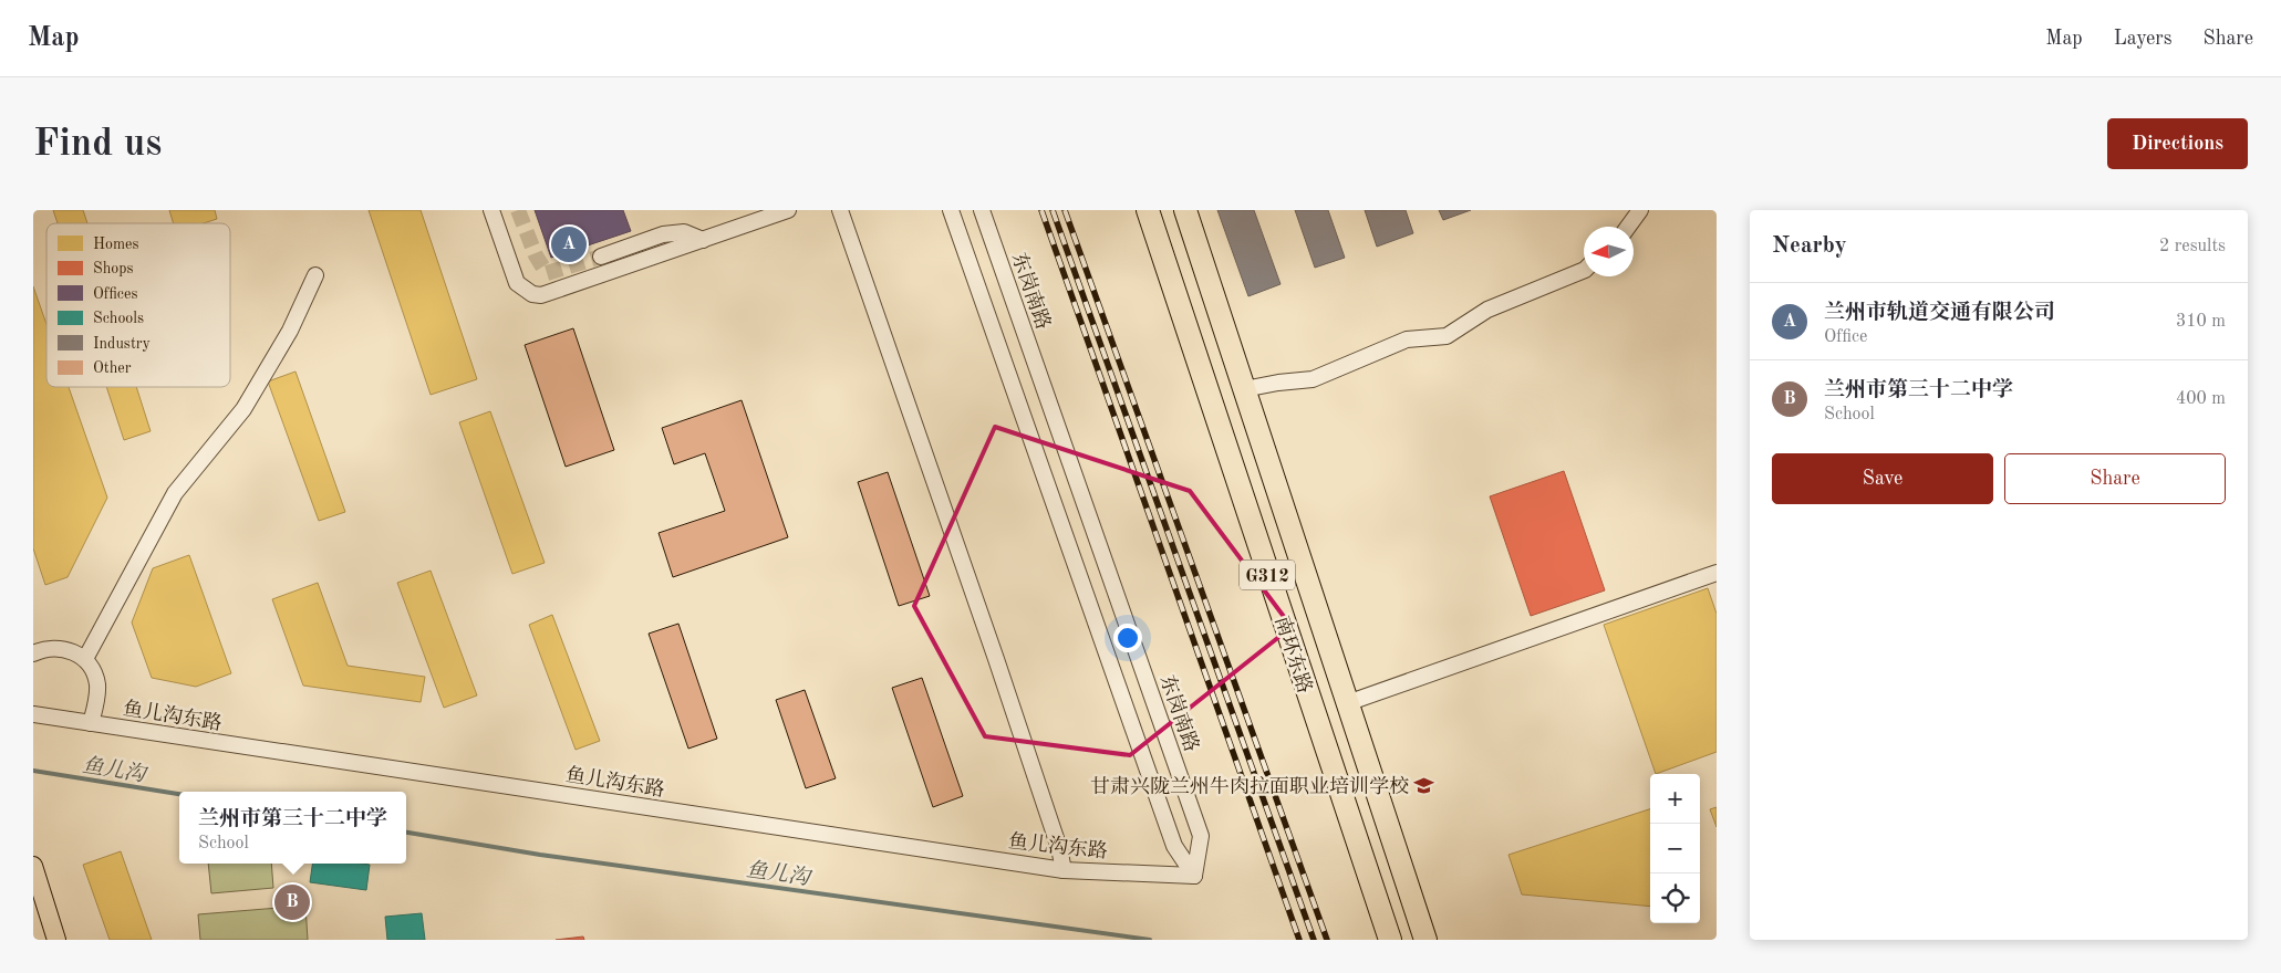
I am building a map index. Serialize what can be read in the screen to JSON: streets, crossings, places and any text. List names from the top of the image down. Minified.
{"streets":{"highway":["G312","南环东路"],"street":["东岗南路","鱼儿沟东路"]},"crossings":[["东岗南路","鱼儿沟东路"]],"water":["鱼儿沟"],"places":{"school or university":["甘肃兴陇兰州牛肉拉面职业培训学校"]},"legend":["Homes","Shops","Offices","Schools","Industry","Other"],"north":"left","page":{"header":"Map","nav":["Map","Layers","Share"],"buttons":["Directions",["Save","Share"]],"title":"Find us","heading":["Nearby","2 results"],"pins":["A","B"],"list":[{"mark":"A","name":"兰州市轨道交通有限公司","note":"Office","value":"310 m"},{"mark":"B","name":"兰州市第三十二中学","note":"School","value":"400 m"}],"map_buttons":["+","−"],"popup":["兰州市第三十二中学","School"]}}
